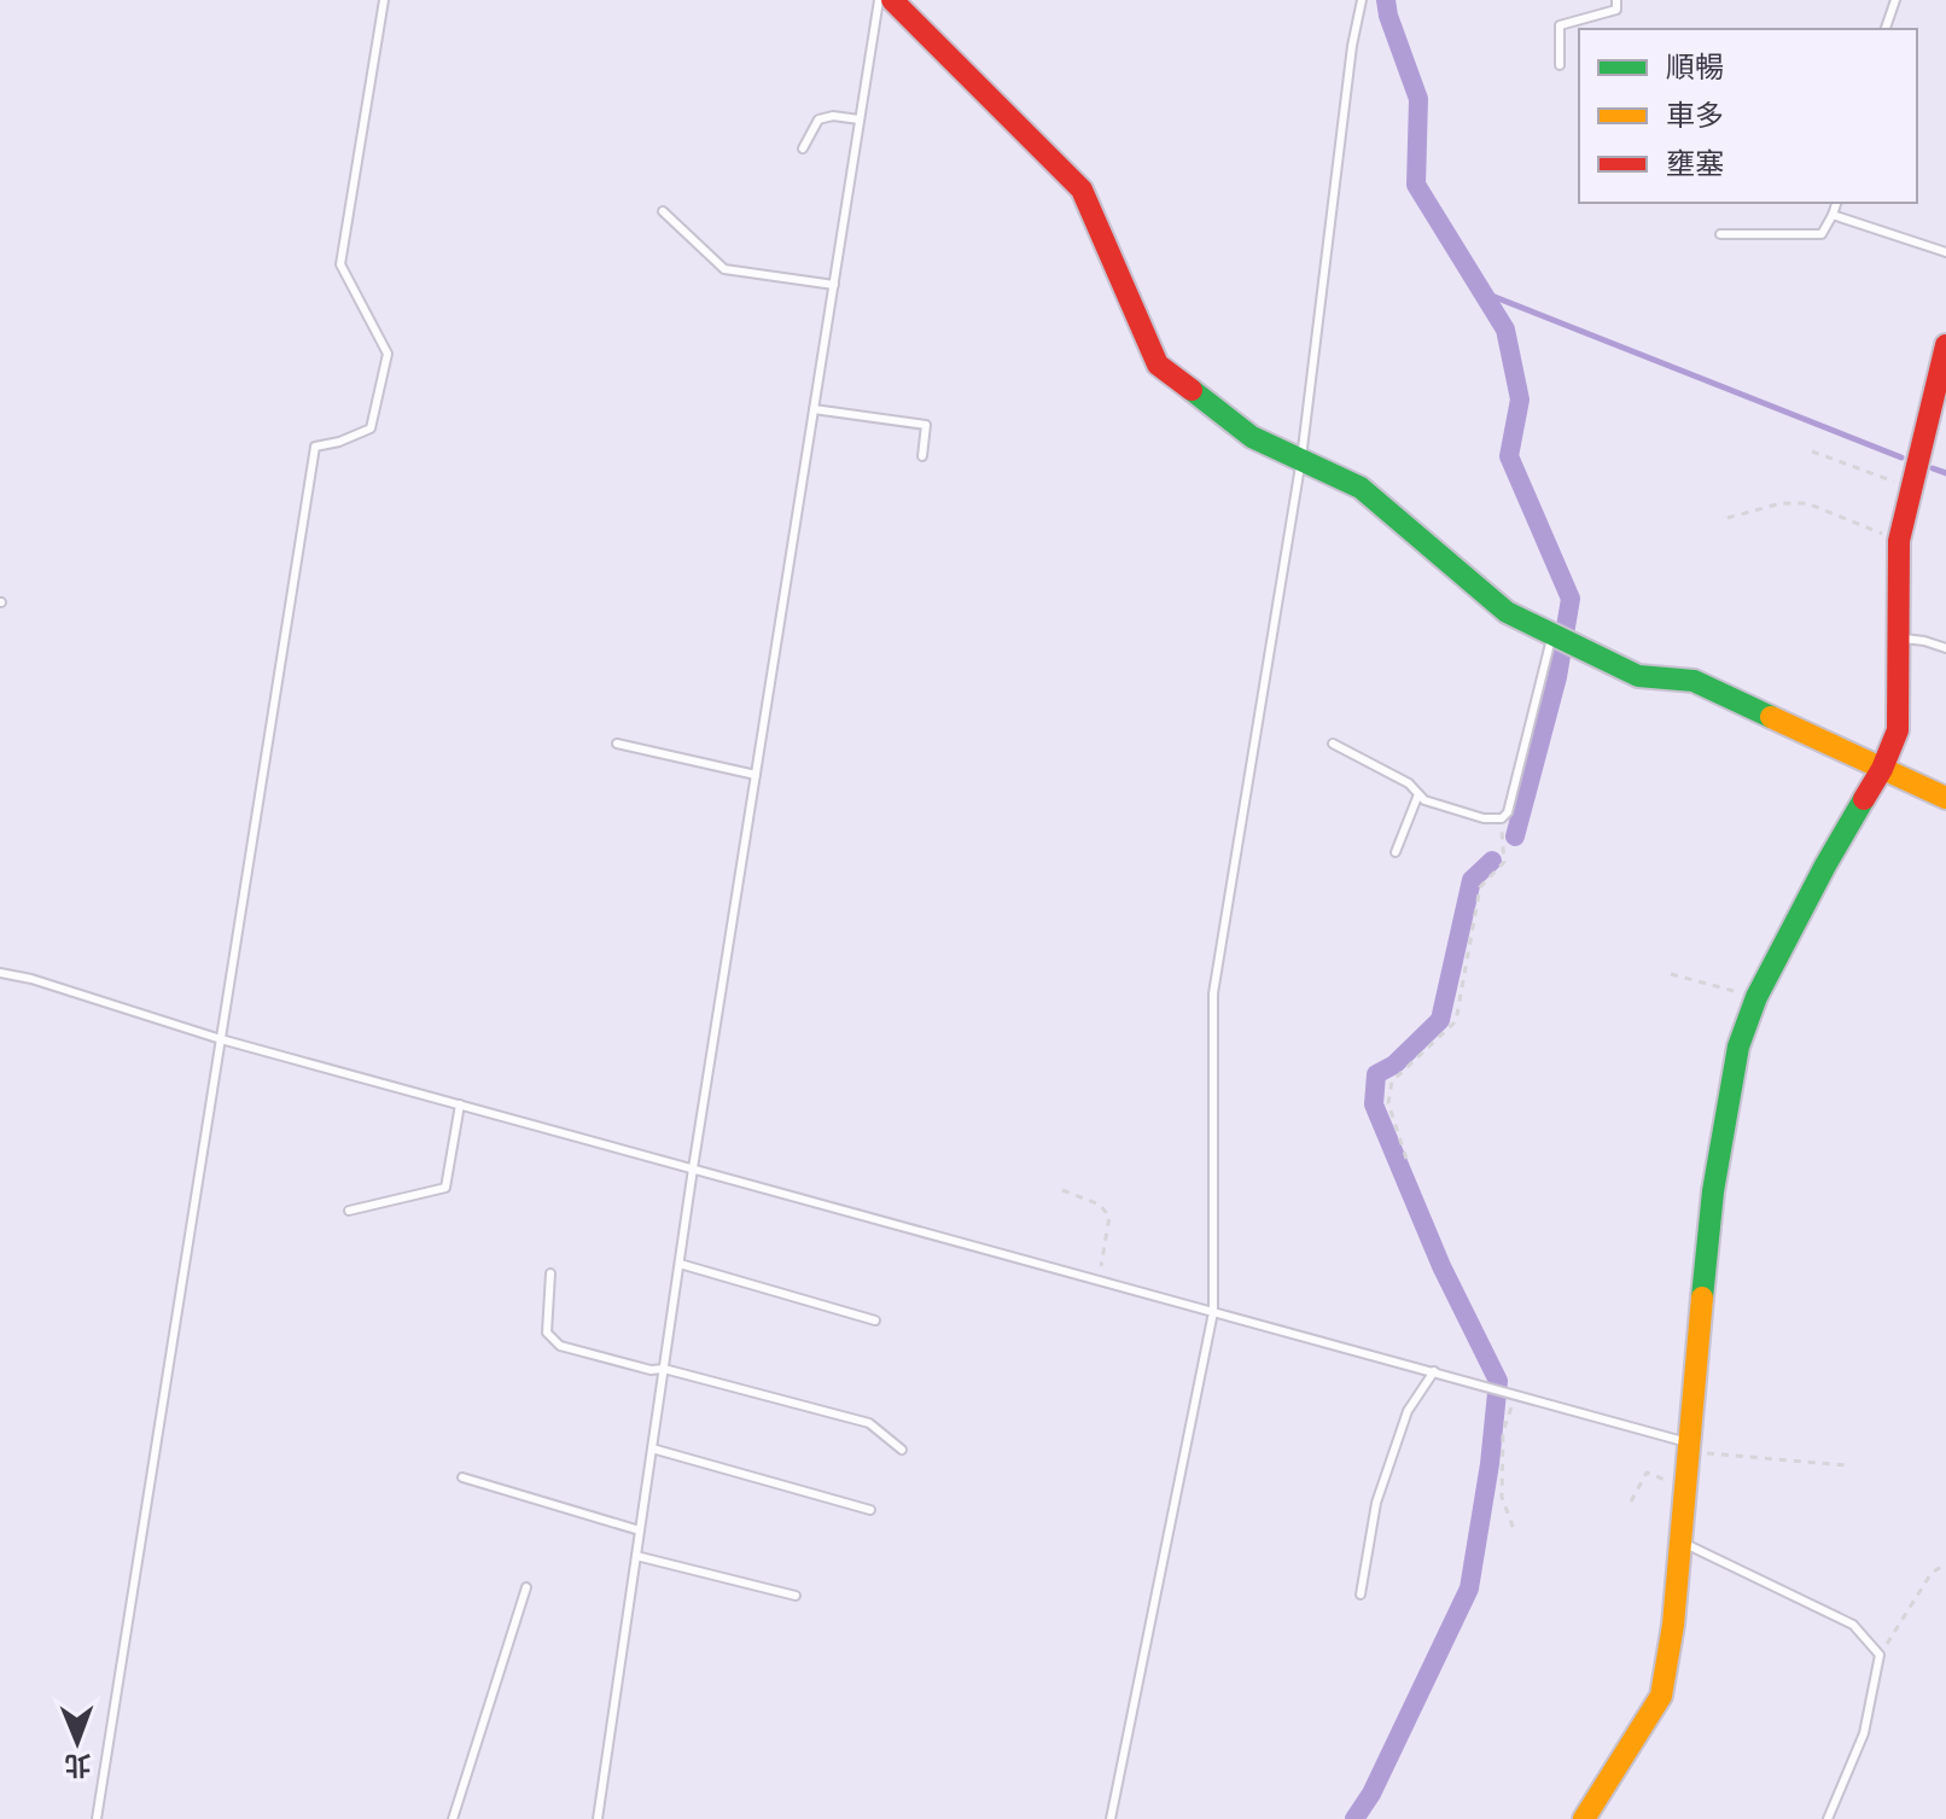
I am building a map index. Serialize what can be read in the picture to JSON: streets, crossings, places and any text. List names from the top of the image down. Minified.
{"legend":["順暢","車多","壅塞"],"north":"bottom"}
